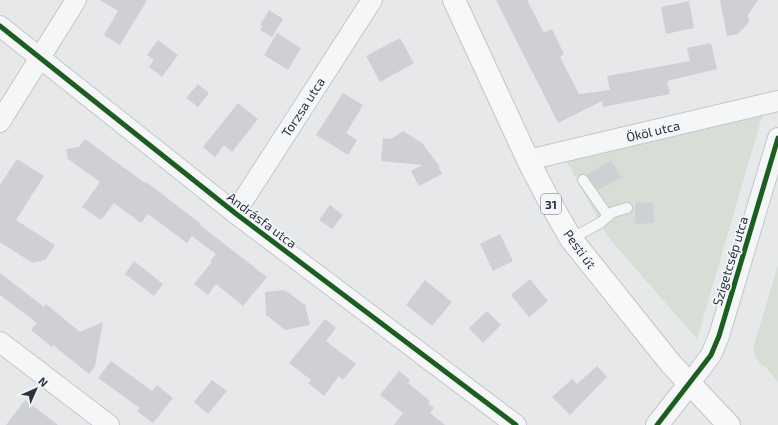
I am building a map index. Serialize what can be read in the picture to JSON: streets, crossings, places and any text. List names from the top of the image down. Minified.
{"streets":{"main road":["31","Pesti út"],"street":["Torzsa utca","Ököl utca","Andrásfa utca","Szigetcsép utca"]},"crossings":[["Torzsa utca","Andrásfa utca"],["Ököl utca","Pesti út"],["Pesti út","Szigetcsép utca"]],"north":"top right"}
